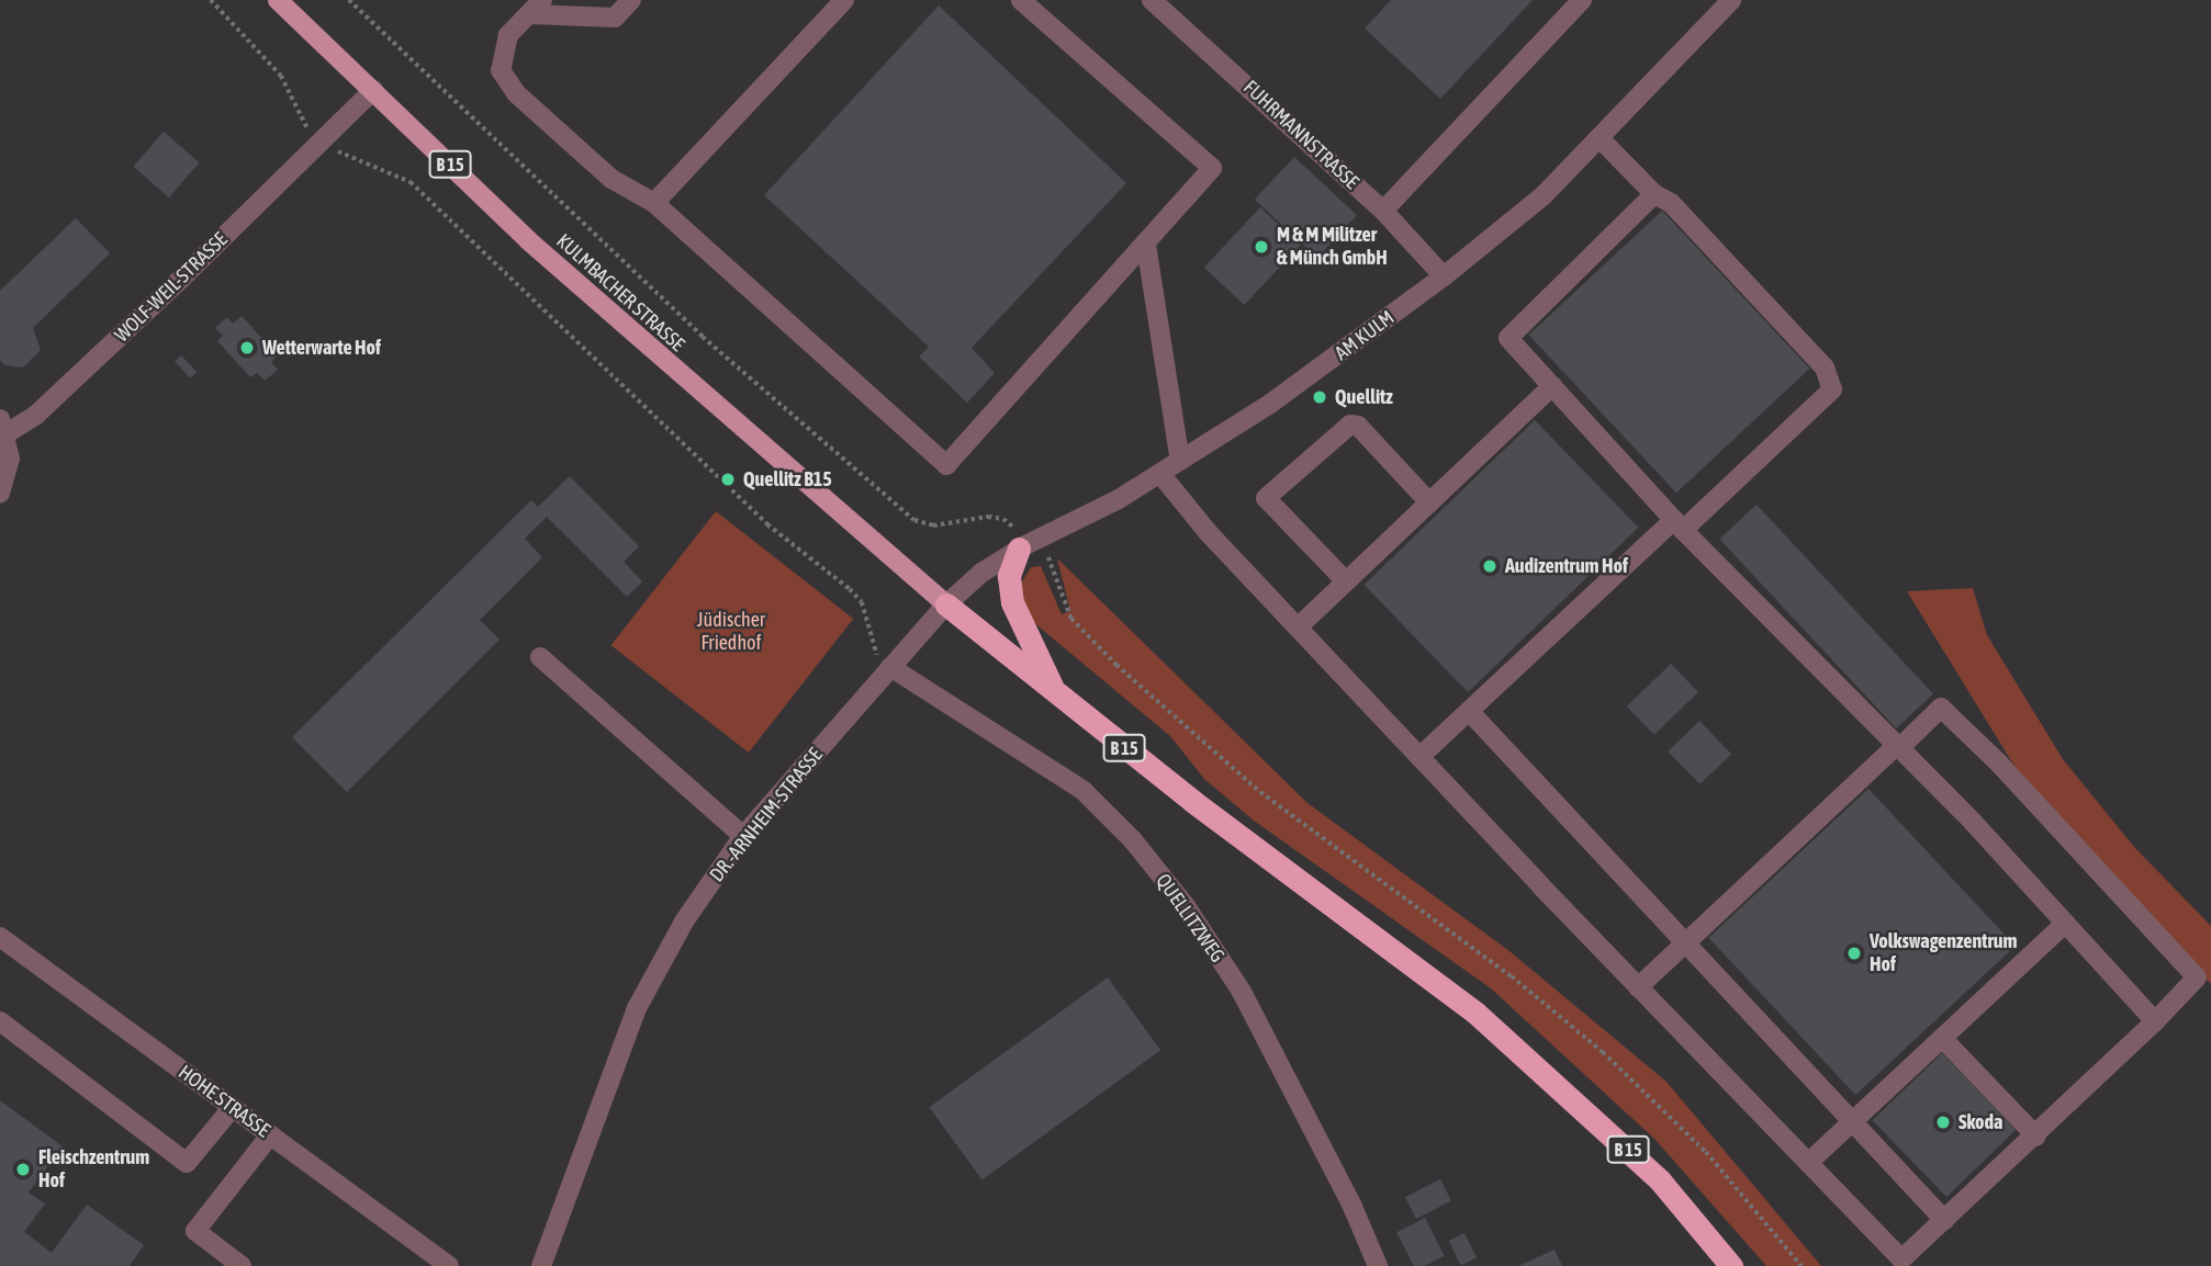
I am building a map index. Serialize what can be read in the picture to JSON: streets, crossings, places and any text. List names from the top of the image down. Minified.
{"streets":{"highway":["B 15"],"main road":["KULMBACHER STRASSE"],"street":["FUHRMANNSTRASSE","WOLF-WEIL-STRASSE","AM KULM","DR.-ARNHEIM-STRASSE","QUELLITZWEG","HOHE STRASSE"]},"crossings":[["FUHRMANNSTRASSE","AM KULM"],["B 15","KULMBACHER STRASSE"],["B 15","AM KULM"],["B 15","DR.-ARNHEIM-STRASSE"],["WOLF-WEIL-STRASSE","KULMBACHER STRASSE"],["KULMBACHER STRASSE","AM KULM"],["KULMBACHER STRASSE","DR.-ARNHEIM-STRASSE"],["AM KULM","DR.-ARNHEIM-STRASSE"],["DR.-ARNHEIM-STRASSE","QUELLITZWEG"]],"parks":["Jüdischer Friedhof"],"places":["M & M Militzer & Münch GmbH","Wetterwarte Hof","Quellitz","Quellitz B15","Audizentrum Hof","Volkswagenzentrum Hof","Skoda","Fleischzentrum Hof"]}
